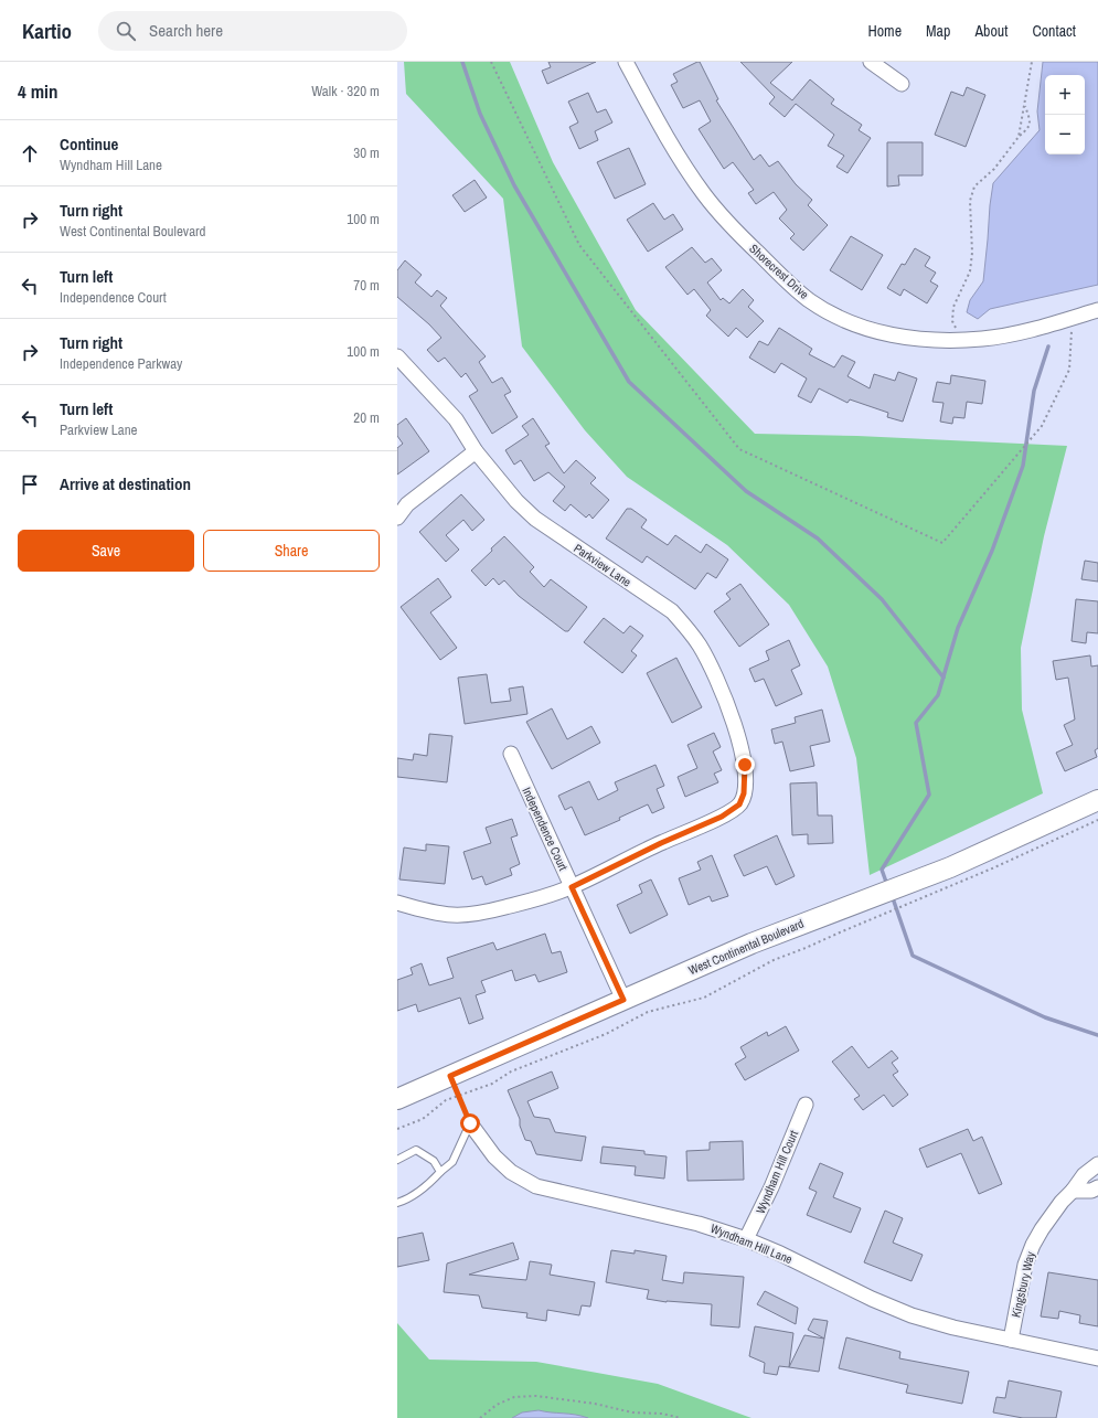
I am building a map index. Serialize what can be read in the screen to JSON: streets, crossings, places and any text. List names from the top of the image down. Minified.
{"streets":{"main road":["West Continental Boulevard"],"street":["Shorecrest Drive","Parkview Lane","Independence Court","Wyndham Hill Court","Wyndham Hill Lane","Kingsbury Way"]},"crossings":[["Parkview Lane","Independence Court"],["Independence Court","West Continental Boulevard"],["Wyndham Hill Court","Wyndham Hill Lane"],["Wyndham Hill Lane","Kingsbury Way"]],"page":{"header":"Kartio","search":"Search here","nav":["Home","Map","About","Contact"],"heading":["4 min","Walk · 320 m"],"map_buttons":["+","−"],"list":[["Continue","Wyndham Hill Lane","30 m"],["Turn right","West Continental Boulevard","100 m"],["Turn left","Independence Court","70 m"],["Turn right","Independence Parkway","100 m"],["Turn left","Parkview Lane","20 m"],"Arrive at destination"],"buttons":["Save","Share"]}}
